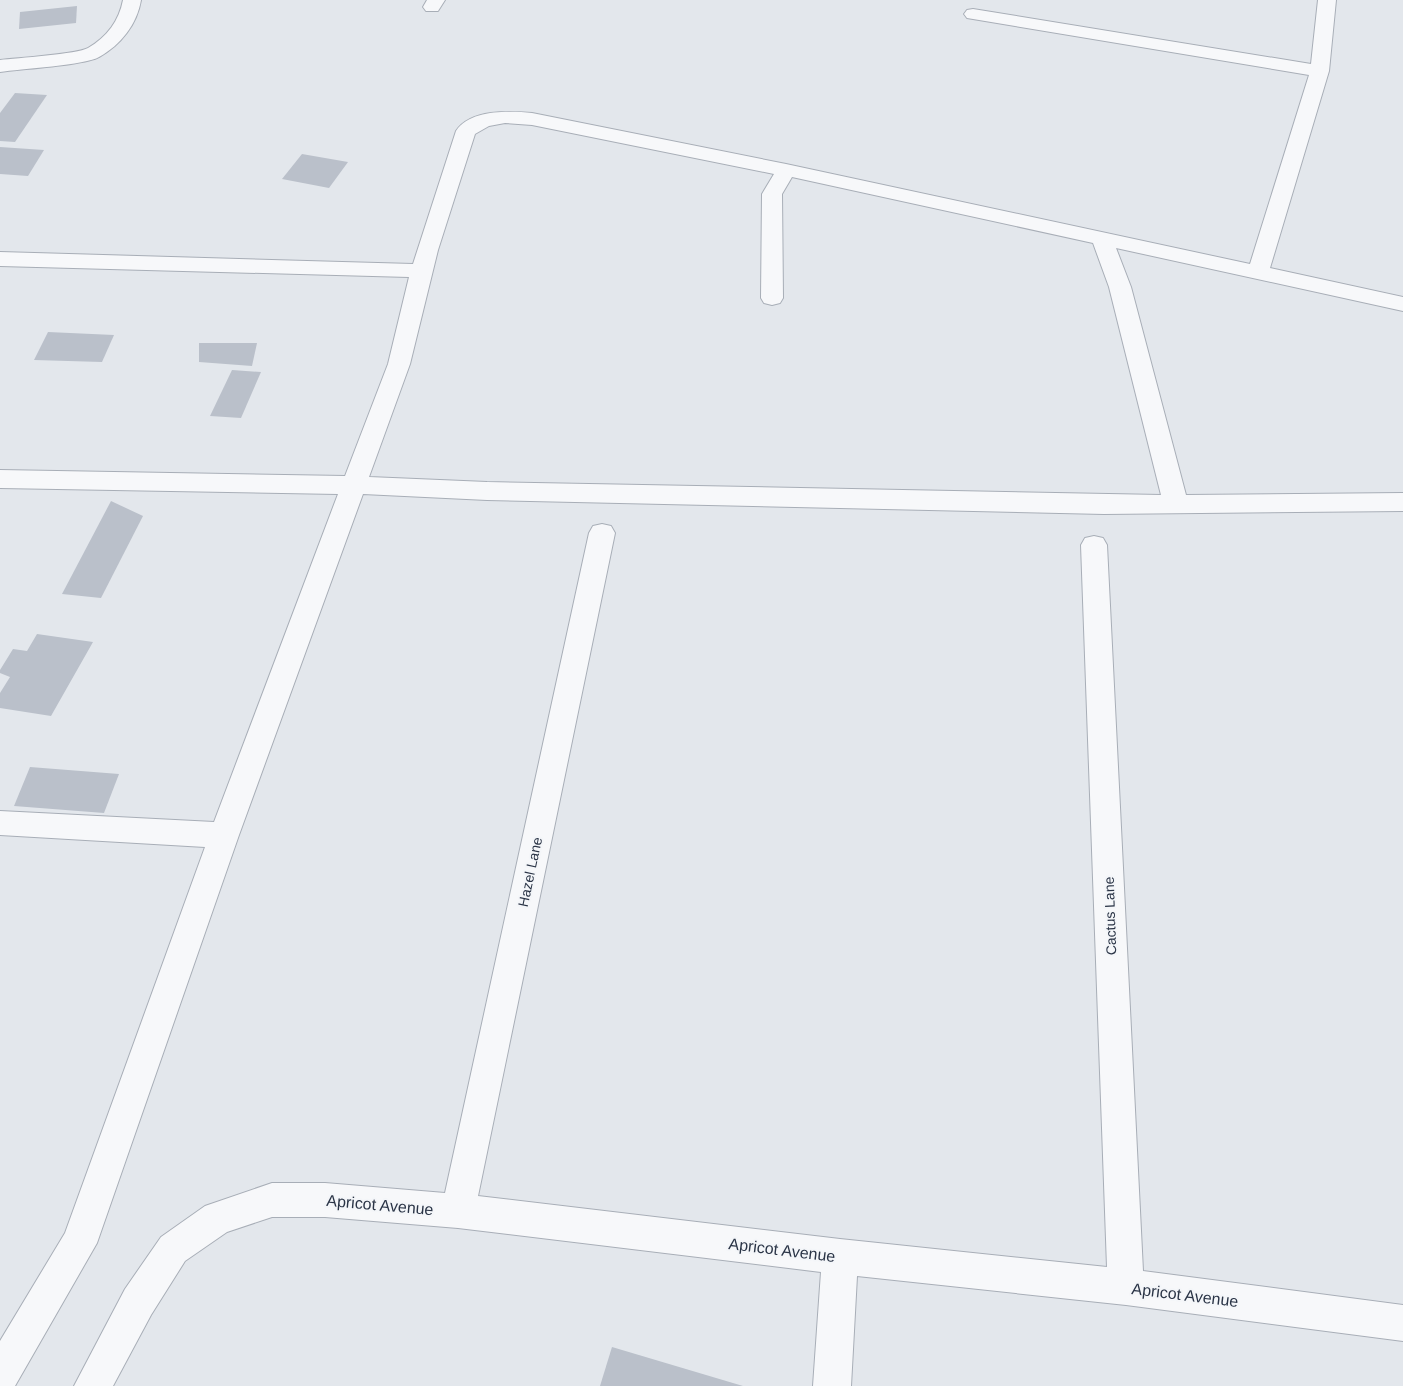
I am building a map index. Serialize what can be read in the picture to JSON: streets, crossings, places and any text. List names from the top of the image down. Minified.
{"streets":{"street":["Hazel Lane","Cactus Lane","Apricot Avenue"]},"crossings":[["Hazel Lane","Apricot Avenue"],["Cactus Lane","Apricot Avenue"]]}
